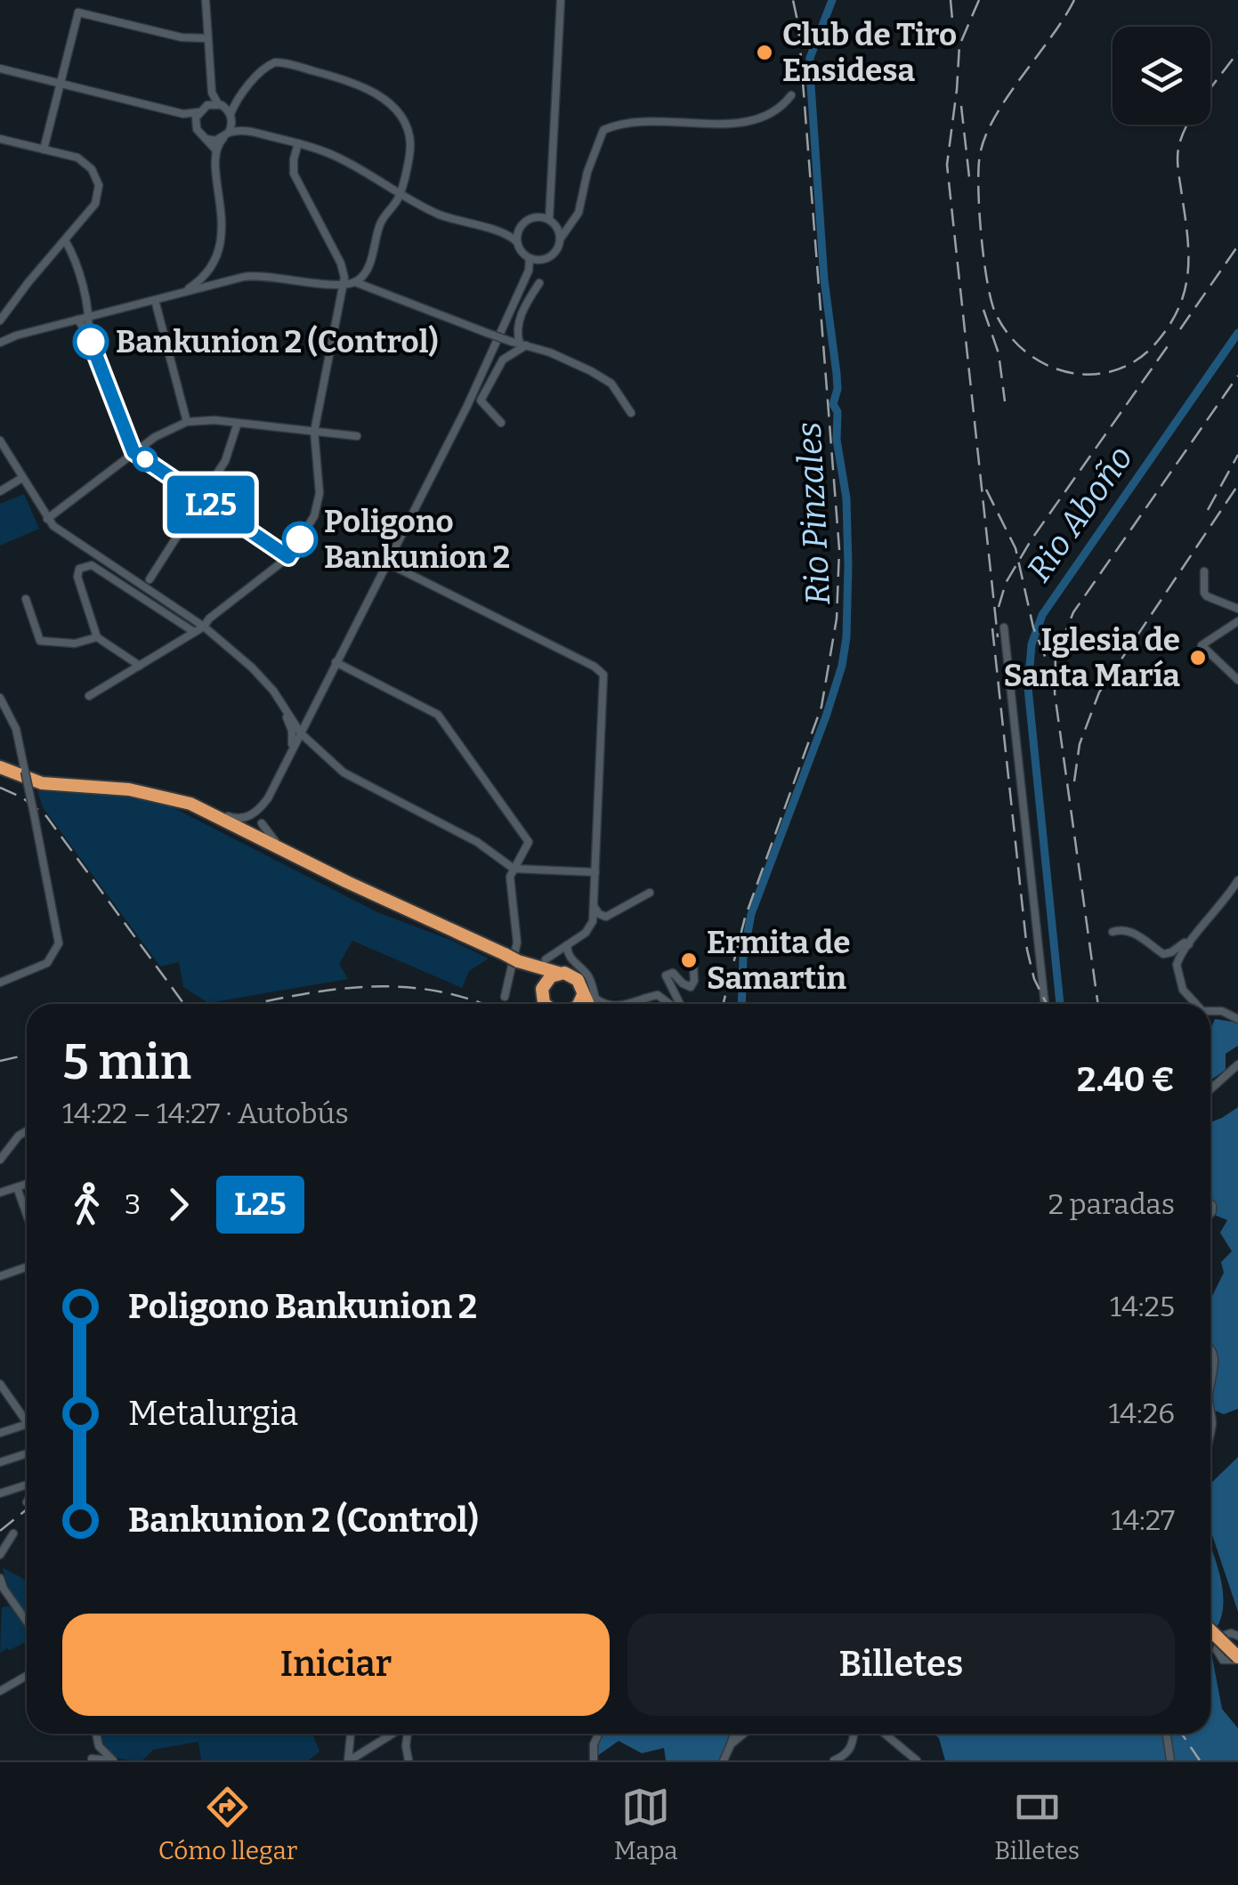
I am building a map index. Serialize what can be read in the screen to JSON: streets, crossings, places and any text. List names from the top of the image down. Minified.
{"water":["Rio Pinzales","Rio Aboño"],"places":["Club de Tiro Ensidesa","Bankunion 2 (Control)","Poligono Bankunion 2","Iglesia de Santa María","Ermita de Samartin"],"lines":["bus line L25"],"page":{"on_map":"L25","heading":["5 min","14:22 – 14:27 · Autobús","2.40 €"],"legs":["3","L25","2 paradas"],"list":[{"name":"Poligono Bankunion 2","value":"14:25"},{"name":"Metalurgia","value":"14:26"},{"name":"Bankunion 2 (Control)","value":"14:27"}],"buttons":["Iniciar","Billetes"],"tabs":["Cómo llegar","Mapa","Billetes"]}}
